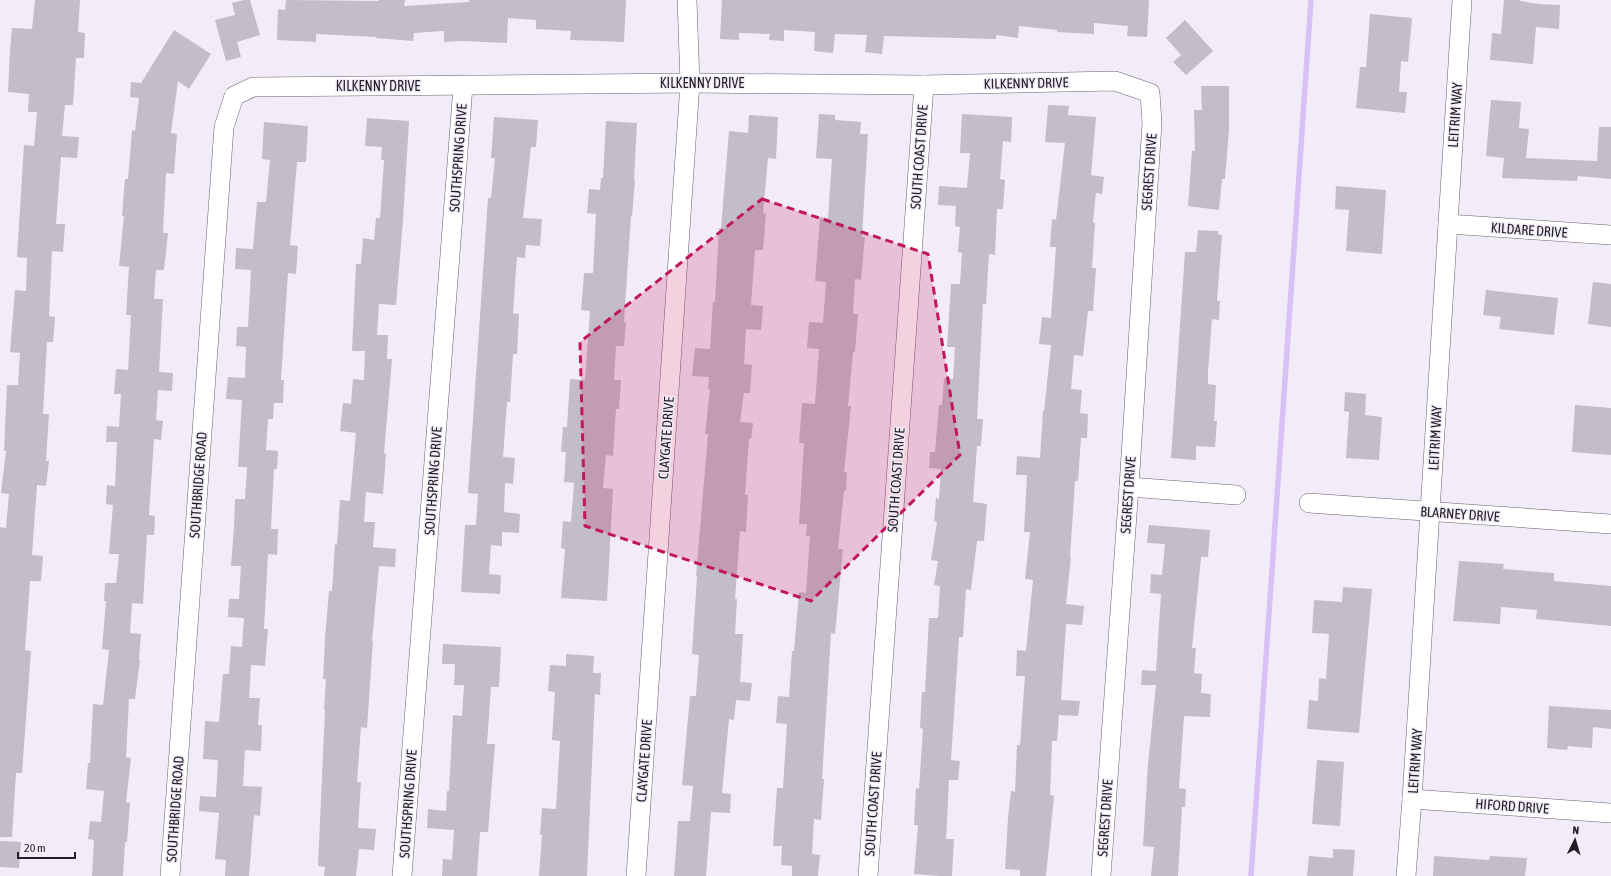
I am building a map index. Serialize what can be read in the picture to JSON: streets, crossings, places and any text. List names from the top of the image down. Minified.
{"streets":{"street":["KILKENNY DRIVE","LEITRIM WAY","SOUTH COAST DRIVE","SOUTHSPRING DRIVE","SEGREST DRIVE","KILDARE DRIVE","CLAYGATE DRIVE","SOUTHBRIDGE ROAD","BLARNEY DRIVE","HIFORD DRIVE"]},"crossings":[["KILKENNY DRIVE","SOUTH COAST DRIVE"],["KILKENNY DRIVE","SOUTHSPRING DRIVE"],["KILKENNY DRIVE","SEGREST DRIVE"],["KILKENNY DRIVE","CLAYGATE DRIVE"],["KILKENNY DRIVE","SOUTHBRIDGE ROAD"],["LEITRIM WAY","KILDARE DRIVE"],["LEITRIM WAY","BLARNEY DRIVE"],["LEITRIM WAY","HIFORD DRIVE"]],"scale_bar":"20 m","north":"top"}
